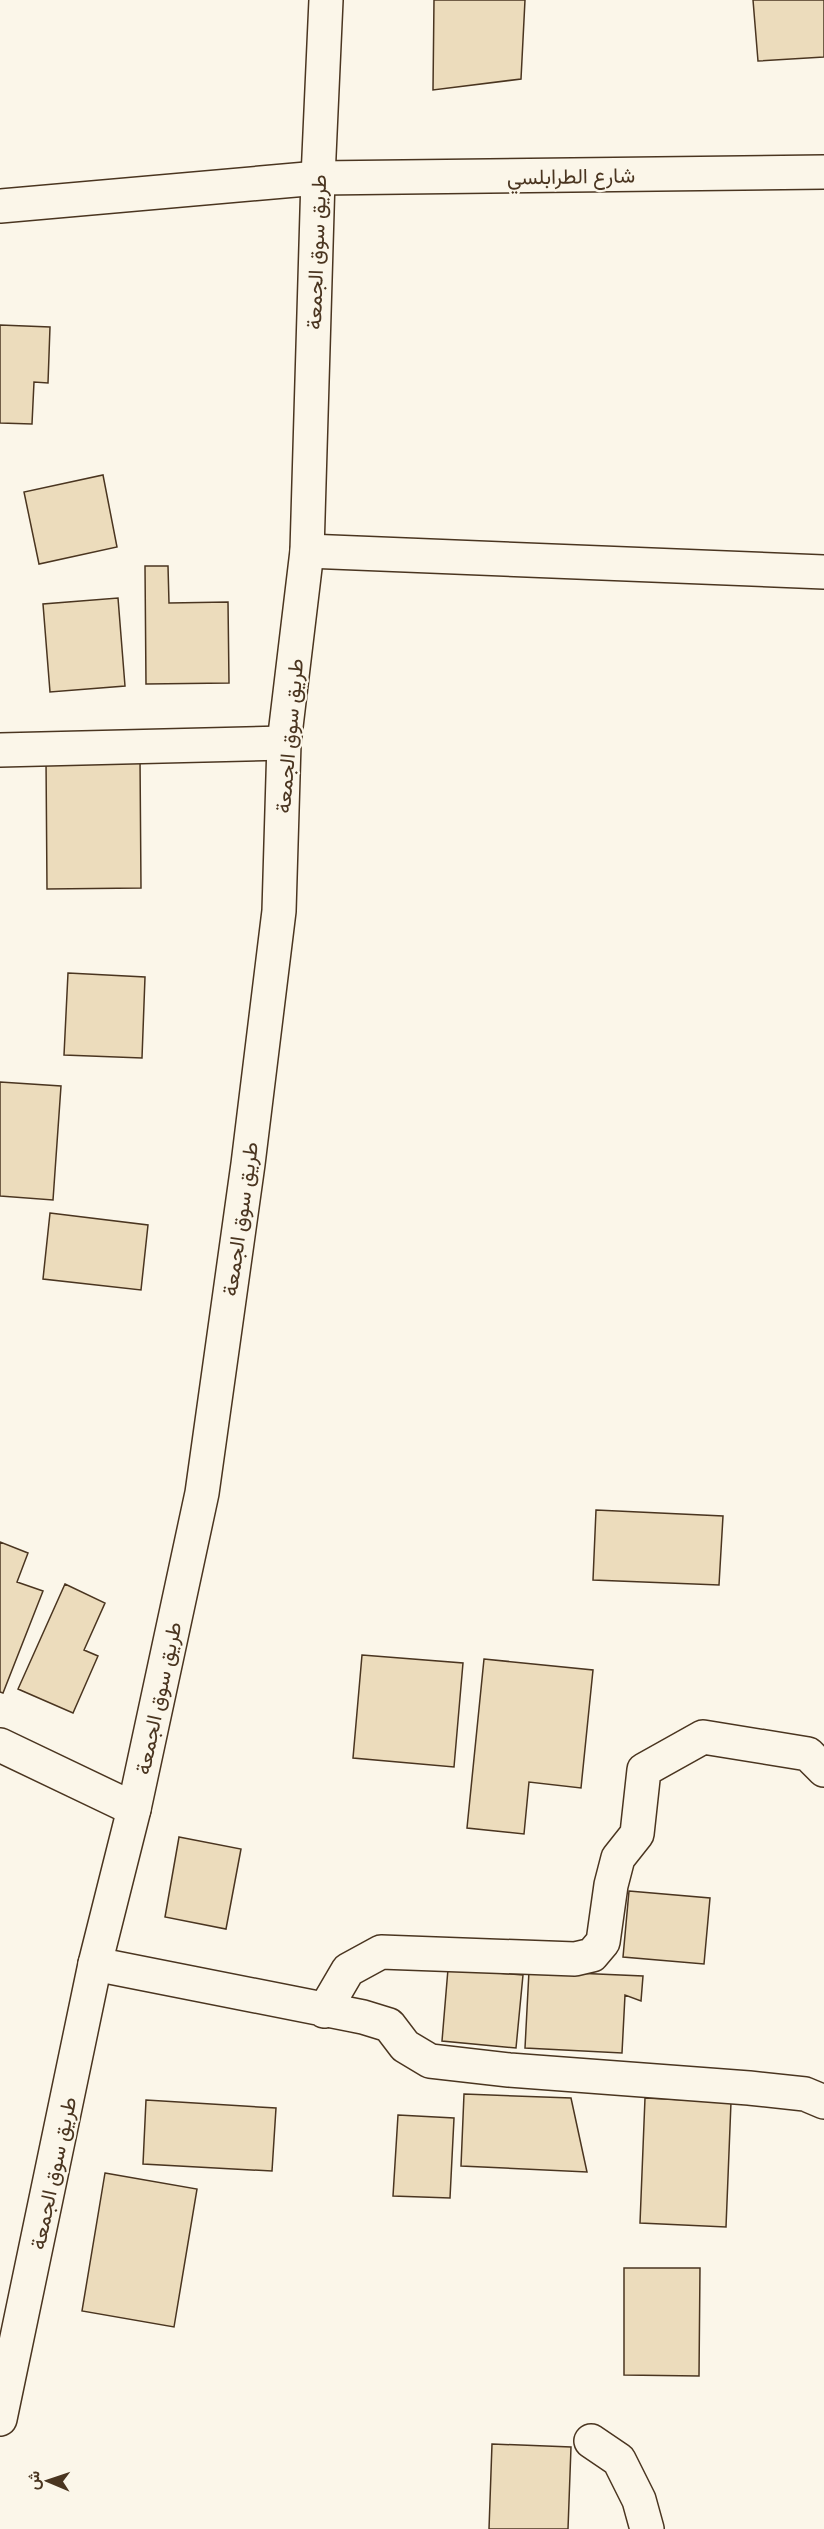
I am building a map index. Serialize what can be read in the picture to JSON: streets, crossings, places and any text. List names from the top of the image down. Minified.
{"streets":{"street":["شارع الطرابلسي","طريق سوق الجمعة"]},"crossings":[["شارع الطرابلسي","طريق سوق الجمعة"]],"north":"left"}
